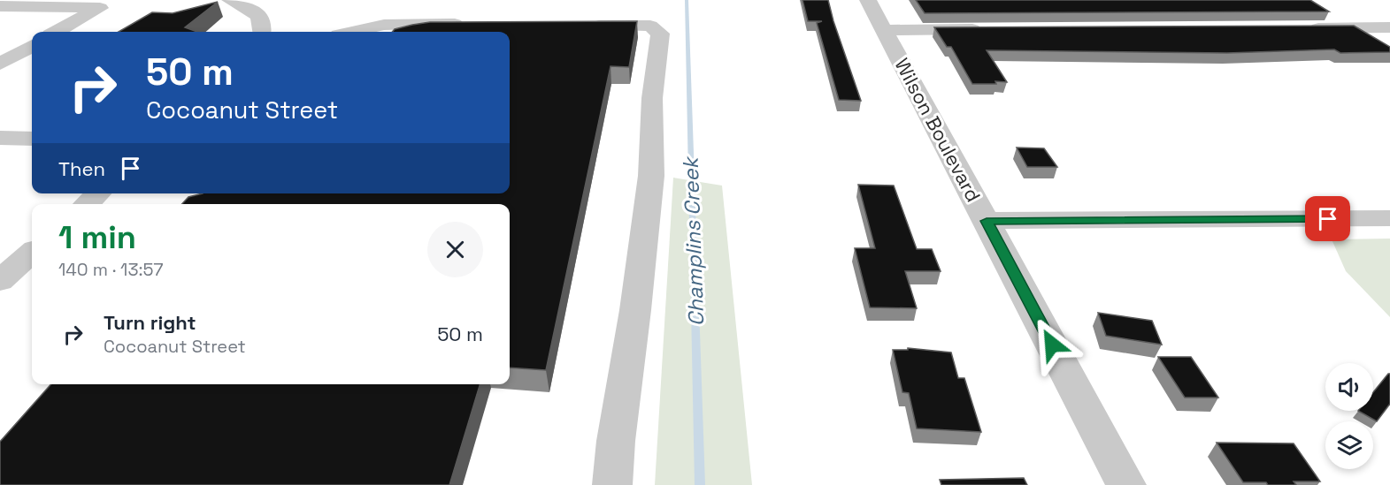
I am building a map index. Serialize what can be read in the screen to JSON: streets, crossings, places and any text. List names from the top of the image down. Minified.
{"streets":{"street":["Wilson Boulevard"]},"water":["Champlins Creek"],"page":{"turn":["50 m","Cocoanut Street"],"then":"Then","heading":["1 min","140 m · 13:57"],"list":[{"name":"Turn right","note":"Cocoanut Street","value":"50 m"}]}}
